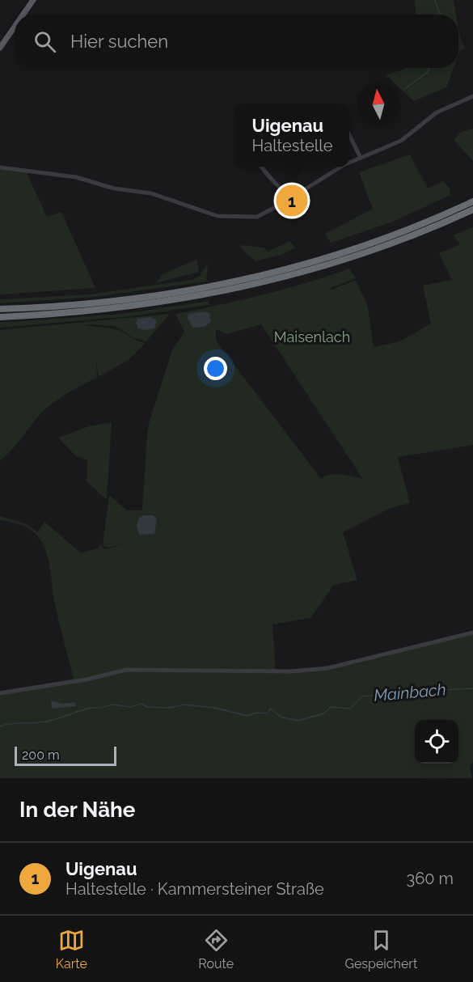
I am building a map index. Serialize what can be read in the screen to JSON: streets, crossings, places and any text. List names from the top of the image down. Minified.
{"water":["Mainbach"],"parks":["Maisenlach"],"scale_bar":"200 m","north":"top","page":{"search":"Hier suchen","popup":["Uigenau","Haltestelle"],"pins":"1","scale":"200 m","heading":"In der Nähe","list":[{"mark":"1","name":"Uigenau","note":"Haltestelle · Kammersteiner Straße","value":"360 m"}],"nav":["Karte","Route","Gespeichert"]}}
